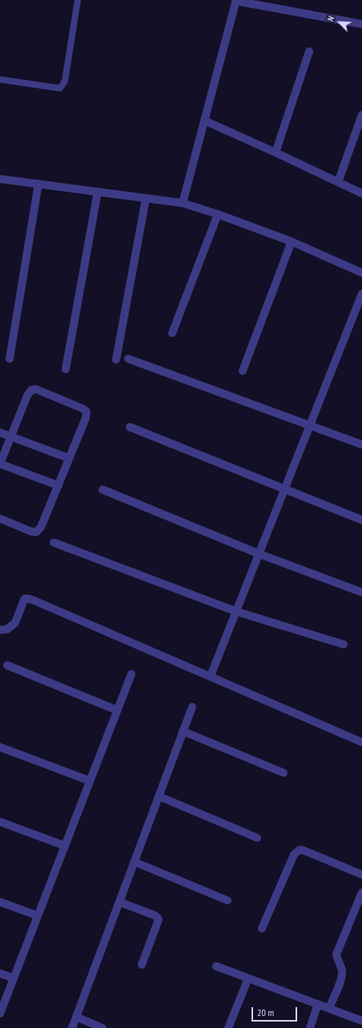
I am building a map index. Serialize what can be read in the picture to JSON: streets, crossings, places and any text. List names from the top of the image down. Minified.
{"scale_bar":"20 m","north":"top left"}
